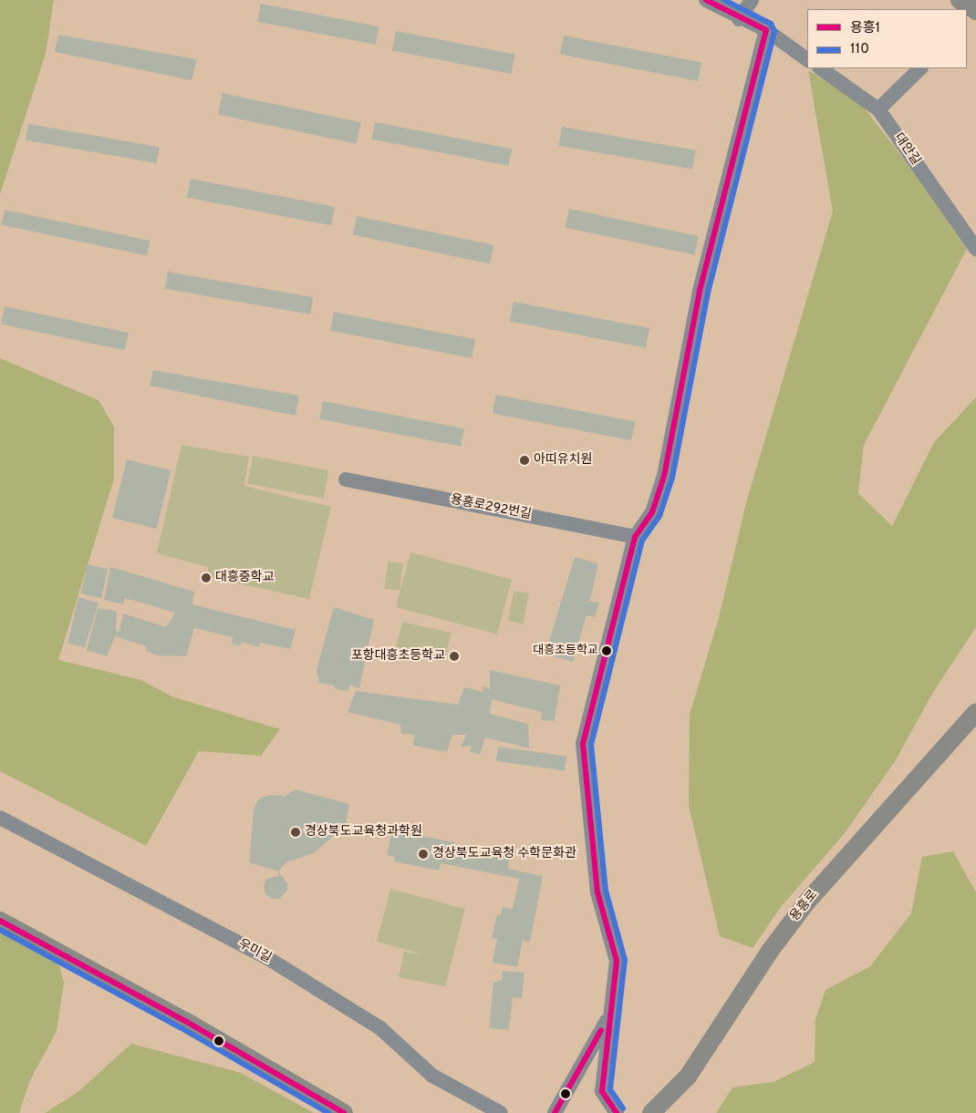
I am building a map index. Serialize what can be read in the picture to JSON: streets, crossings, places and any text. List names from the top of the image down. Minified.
{"streets":{"main road":["용흥로"],"street":["대안길","용흥로292번길","우미길"]},"places":["아띠유치원","대흥중학교","대흥초등학교","포항대흥초등학교","경상북도교육청과학원","경상북도교육청 수학문화관"],"lines":["transit line 용흥1","transit line 110"],"legend":["용흥1","110"]}
